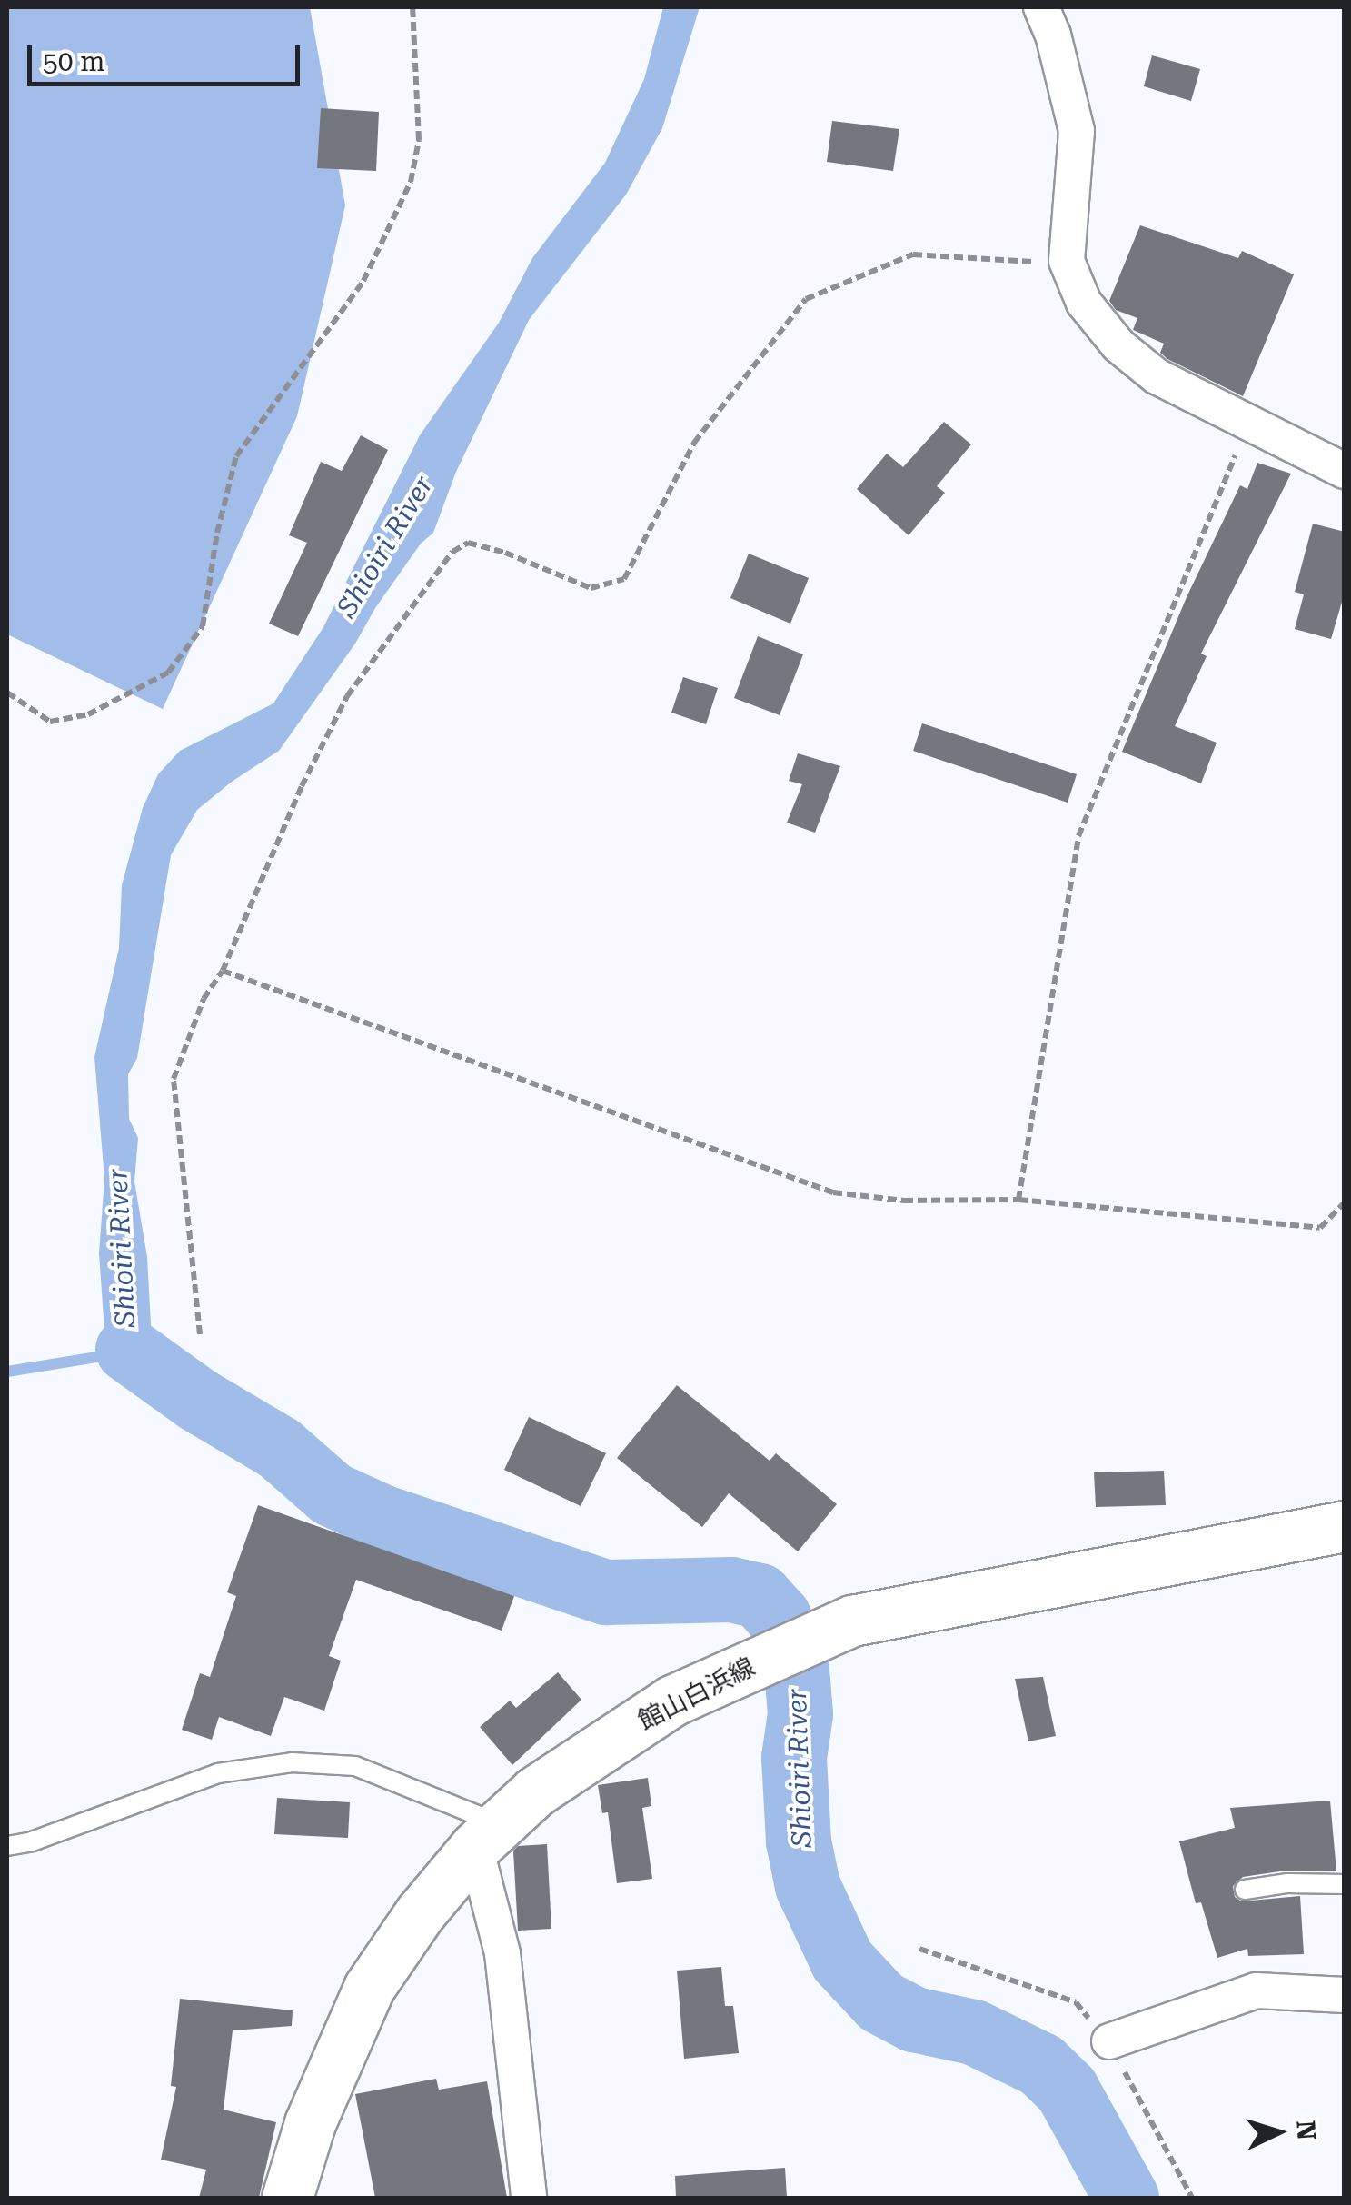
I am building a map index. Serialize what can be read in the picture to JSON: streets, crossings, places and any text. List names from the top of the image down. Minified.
{"streets":{"main road":["館山白浜線"]},"water":["Shioiri River"],"scale_bar":"50 m","north":"right"}
